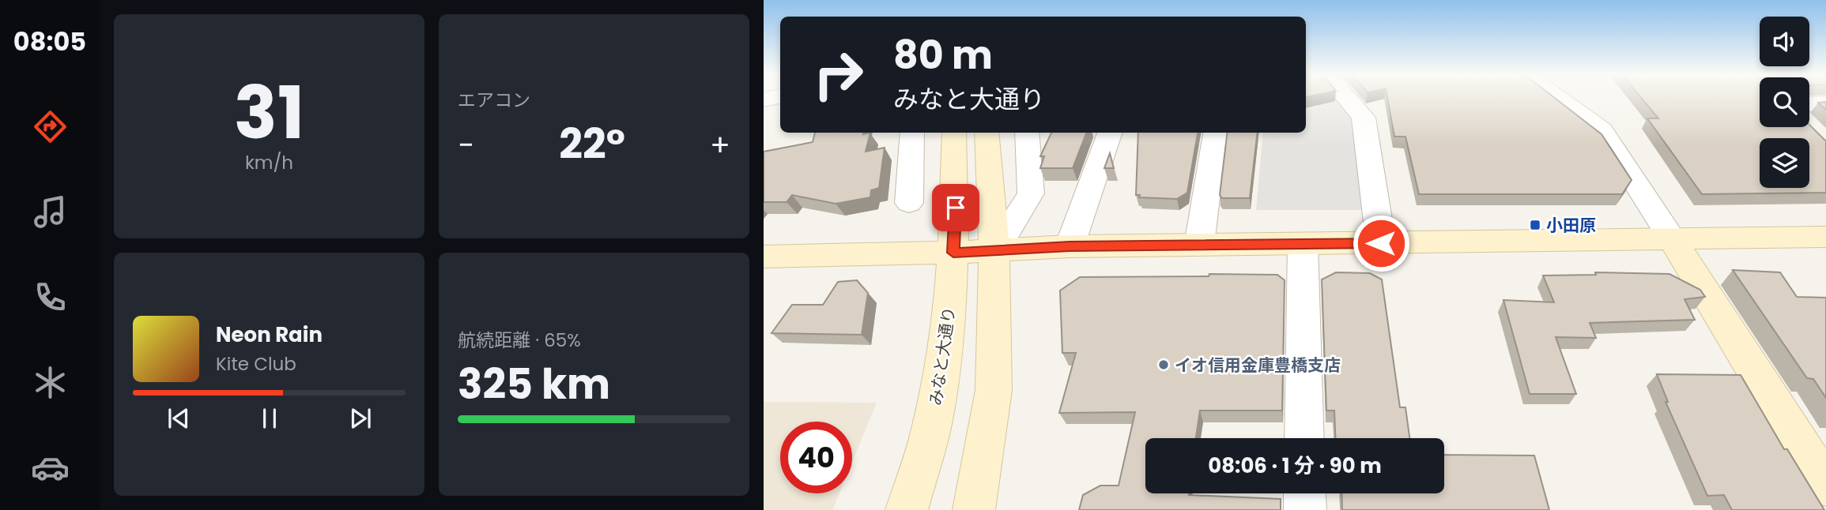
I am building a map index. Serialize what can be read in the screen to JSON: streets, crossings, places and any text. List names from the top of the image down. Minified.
{"streets":{"street":["みなと大通り"]},"places":{"transit":["小田原"],"other":["イオ信用金庫豊橋支店"]},"page":{"tabs":"08:05","tile":[["31","km/h"],"エアコン",["航続距離 · 65%","325 km"]],"turn":["80 m","みなと大通り"],"heat":["−","22°","+"],"song":["Neon Rain","Kite Club"],"limit":"40","trip":"08:06 · 1 分 · 90 m"}}
